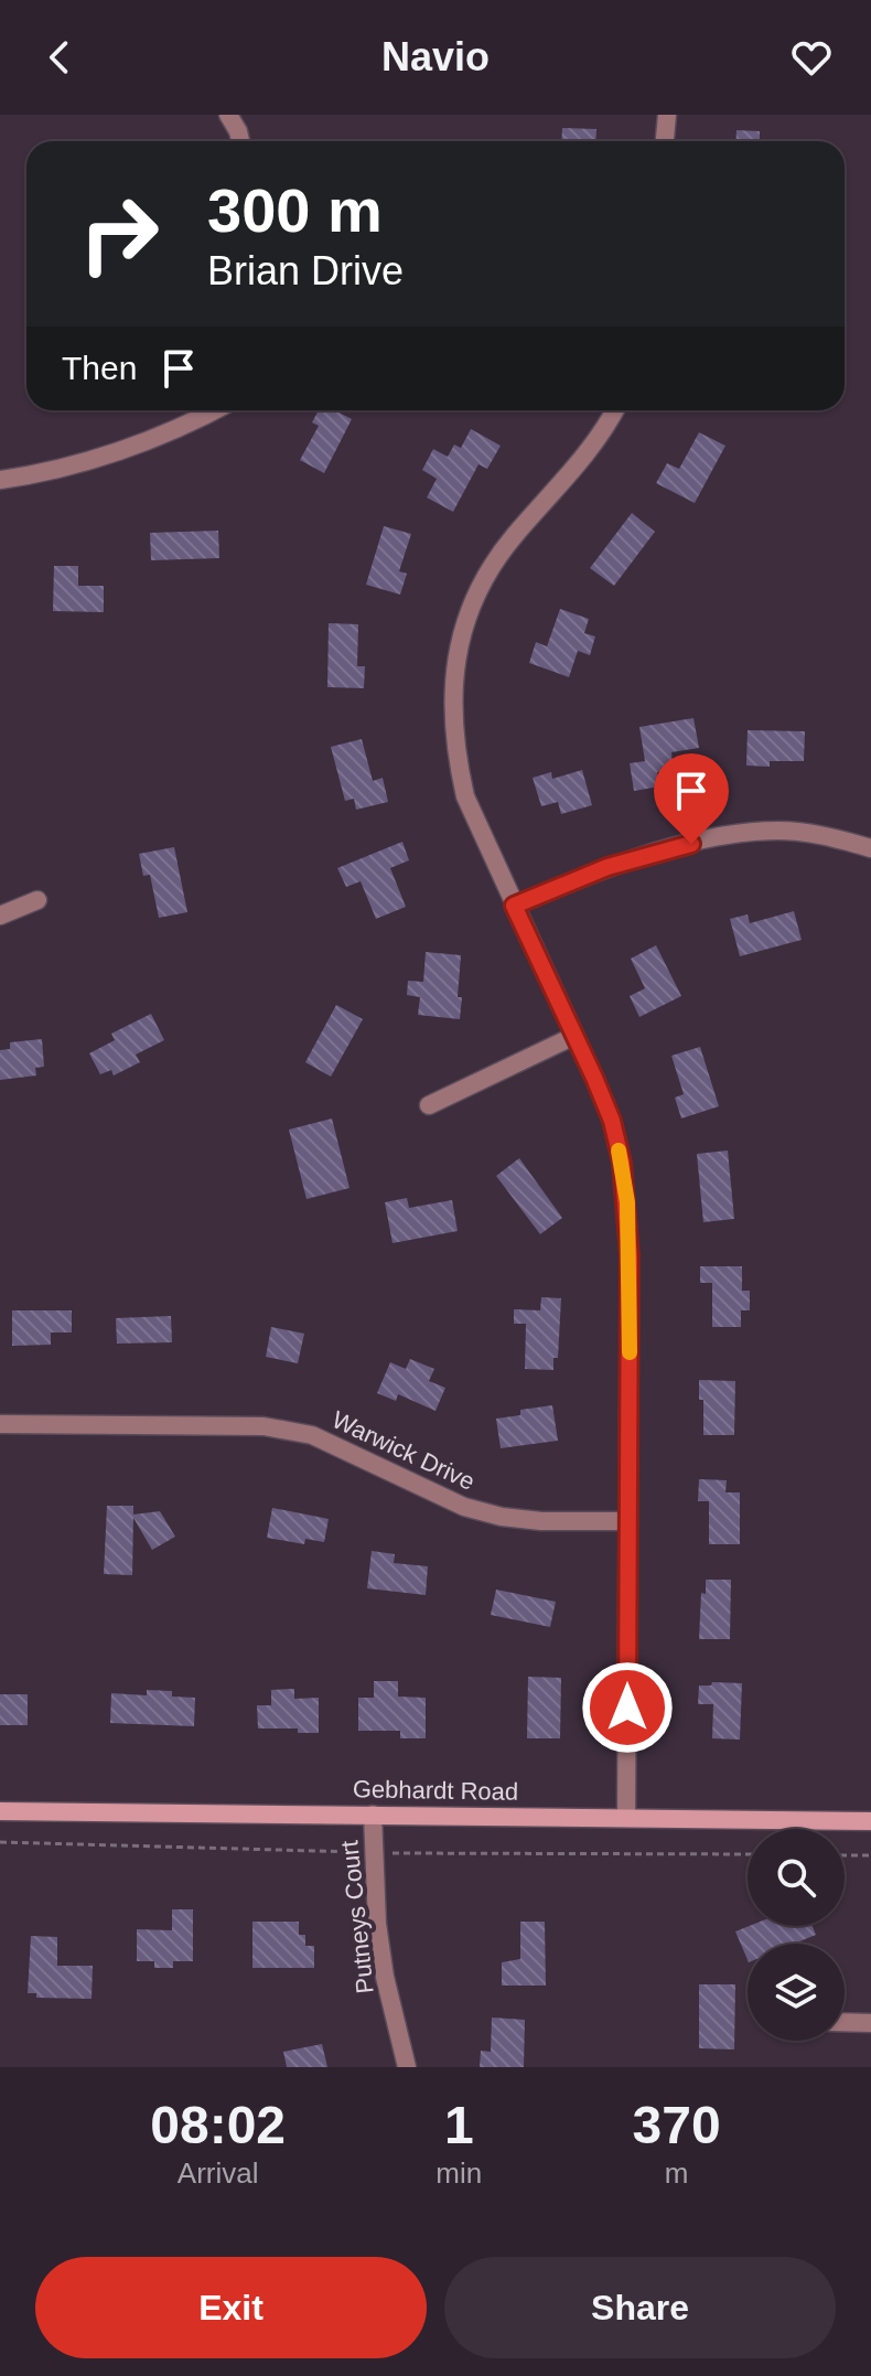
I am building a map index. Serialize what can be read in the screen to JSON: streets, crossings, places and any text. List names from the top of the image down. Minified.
{"streets":{"street":["Warwick Drive","Gebhardt Road","Putneys Court"]},"crossings":[["Gebhardt Road","Putneys Court"]],"page":{"header":"Navio","turn":["300 m","Brian Drive"],"then":"Then","eta":["08:02","Arrival","1","min","370","m"],"buttons":["Exit","Share"]}}
